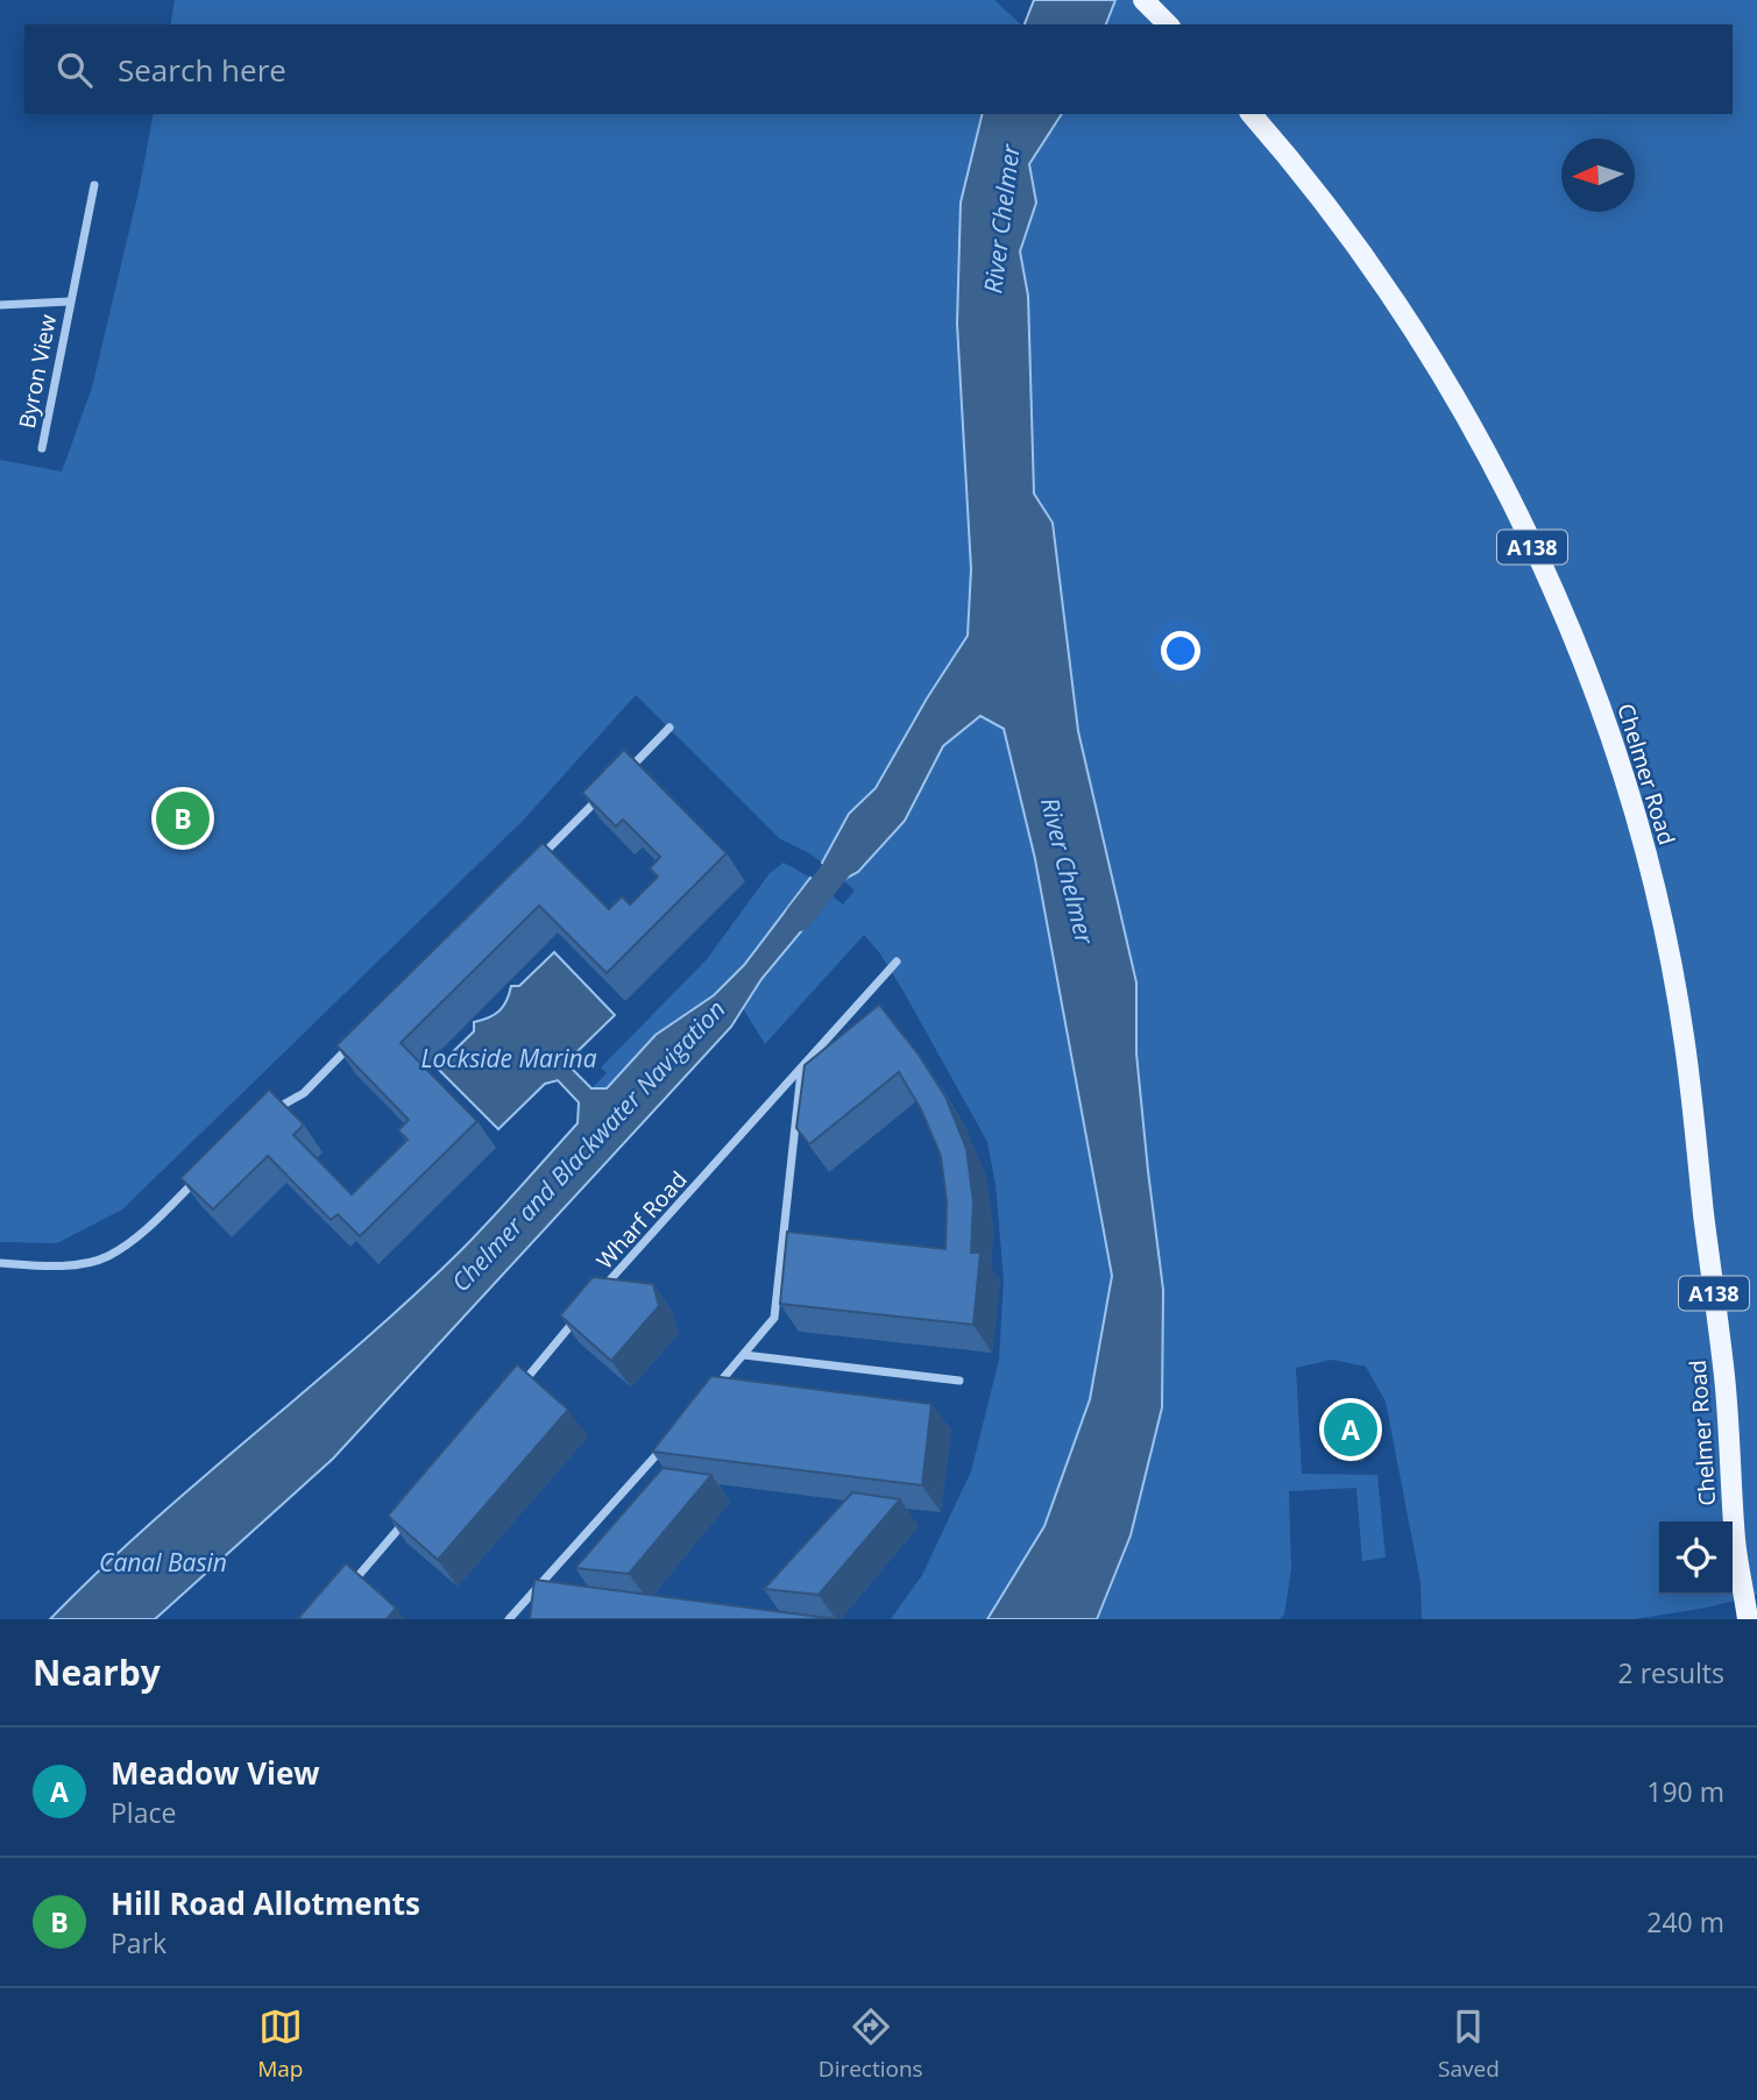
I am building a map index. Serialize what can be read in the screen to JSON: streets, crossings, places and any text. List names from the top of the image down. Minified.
{"streets":{"main road":["A138","Chelmer Road"],"street":["Byron View","Wharf Road"]},"crossings":[["A138","Chelmer Road"]],"water":["River Chelmer","Lockside Marina","Chelmer and Blackwater Navigation","Canal Basin"],"north":"left","page":{"search":"Search here","pins":["B","A"],"heading":["Nearby","2 results"],"list":[{"mark":"A","name":"Meadow View","note":"Place","value":"190 m"},{"mark":"B","name":"Hill Road Allotments","note":"Park","value":"240 m"}],"nav":["Map","Directions","Saved"]}}
